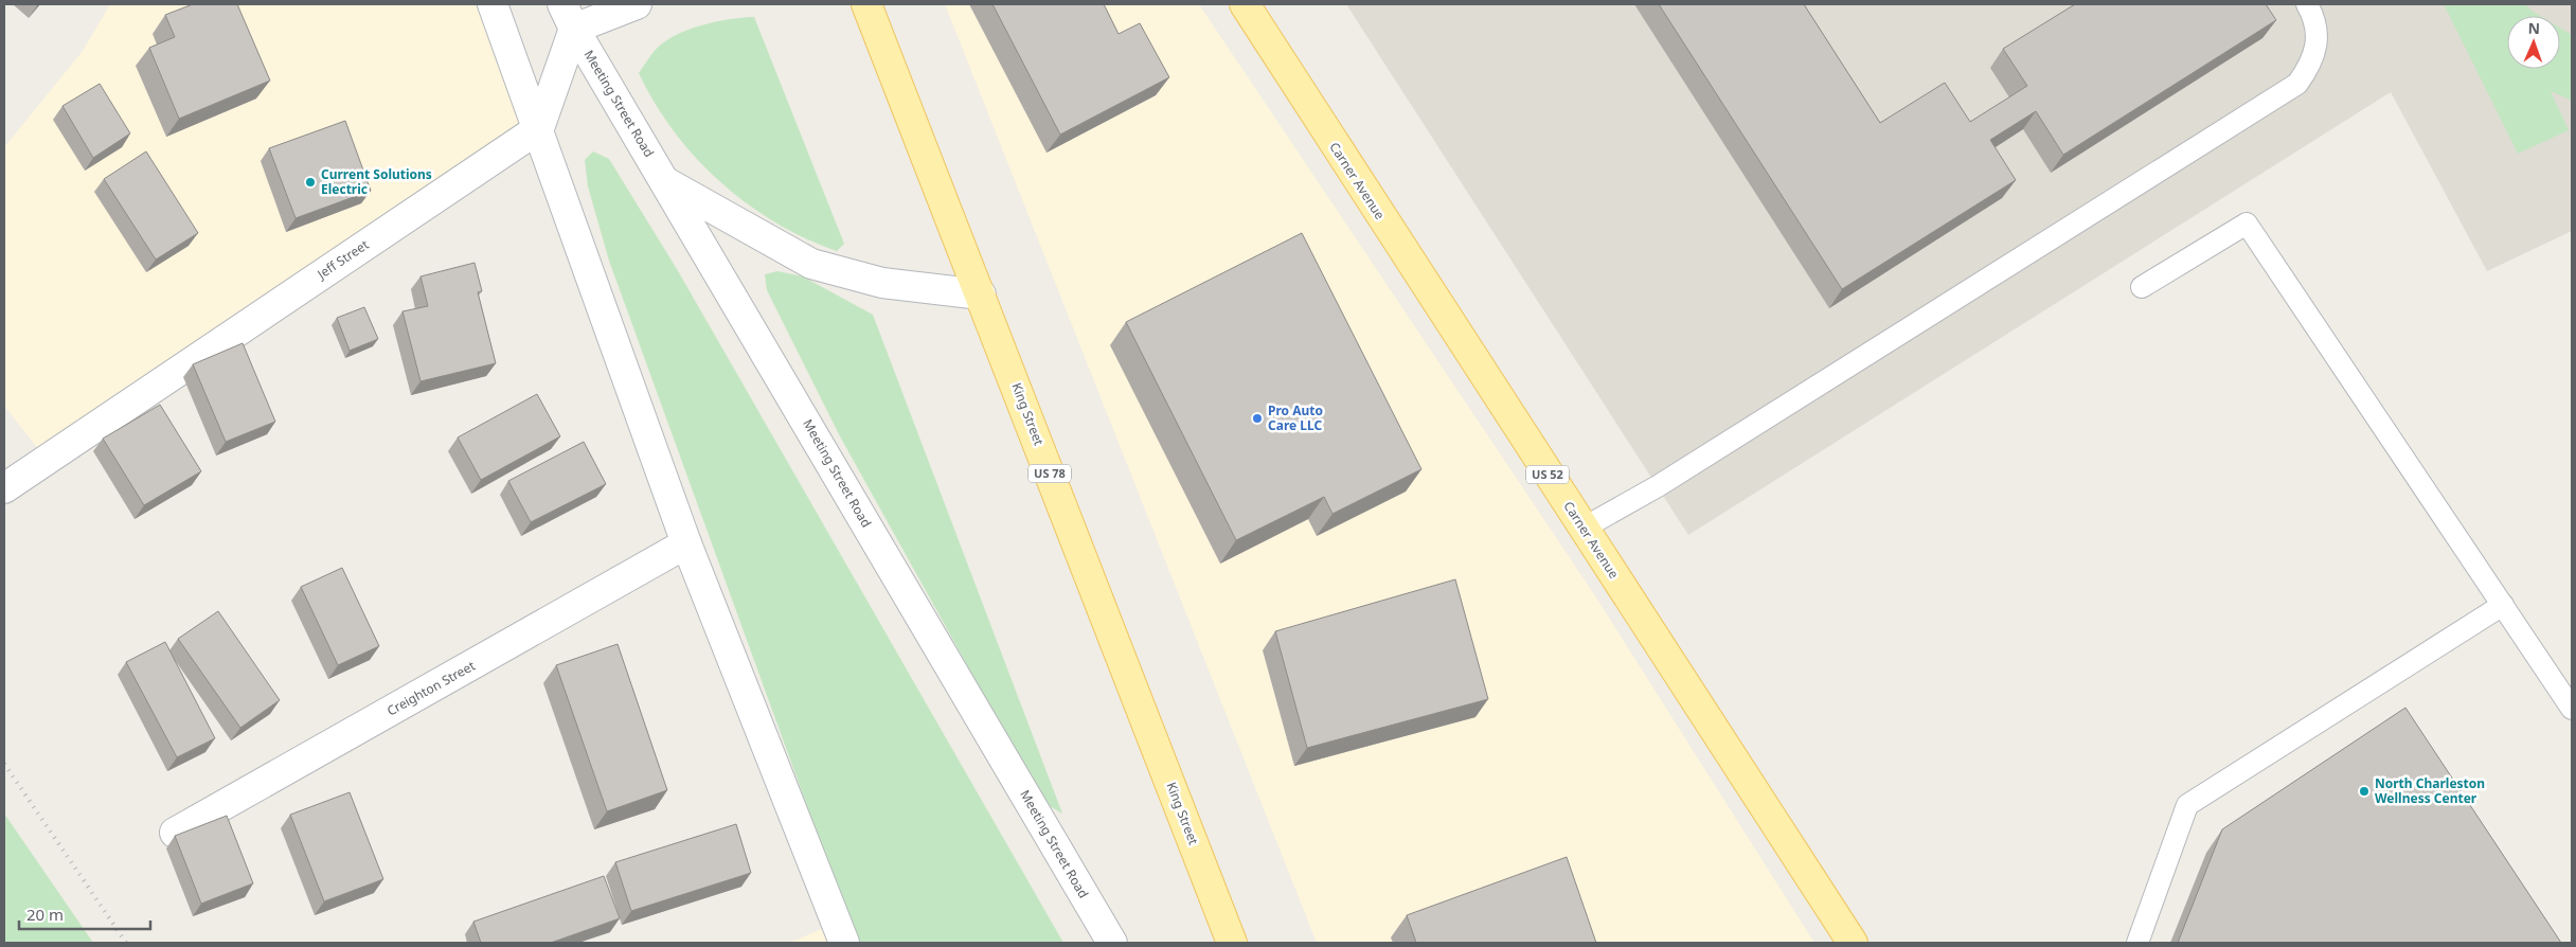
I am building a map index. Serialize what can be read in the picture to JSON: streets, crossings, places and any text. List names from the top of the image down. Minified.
{"streets":{"main road":["Carner Avenue","King Street","US 78","US 52"],"street":["Meeting Street Road","Jeff Street","Creighton Street"]},"places":["Current Solutions Electric","Pro Auto Care LLC","North Charleston Wellness Center"],"scale_bar":"20 m","north":"top"}
